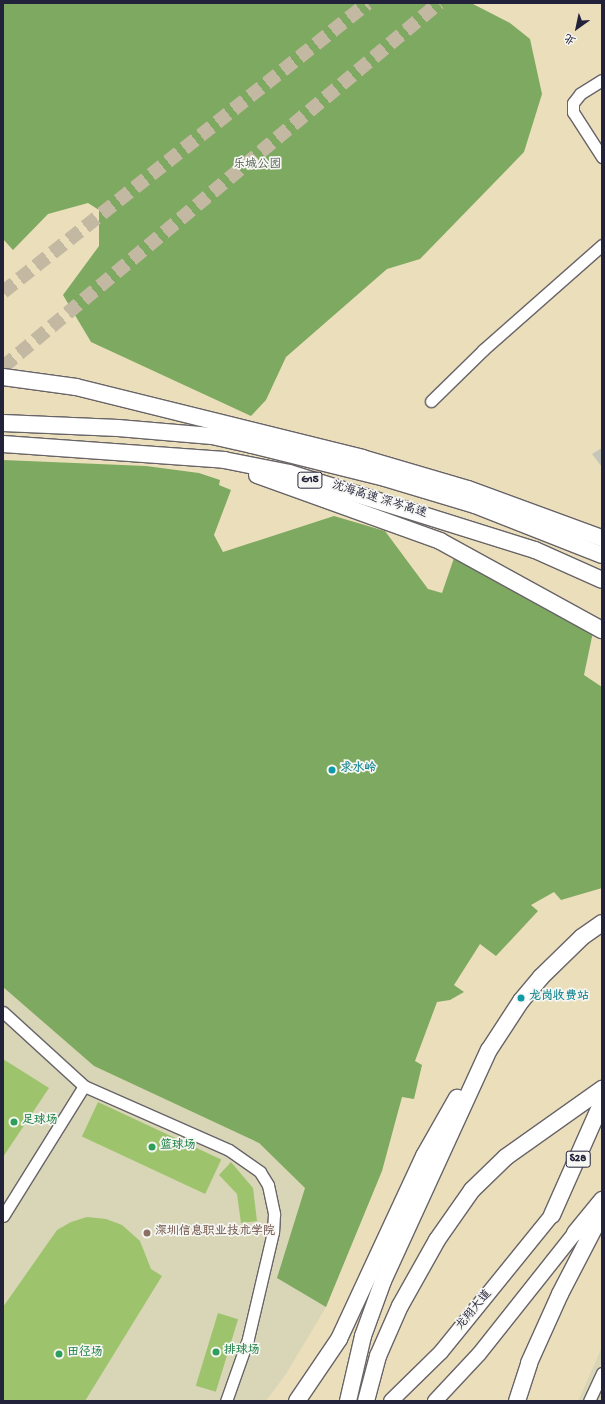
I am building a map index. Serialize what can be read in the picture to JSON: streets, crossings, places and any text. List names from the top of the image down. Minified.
{"streets":{"highway":["G15","沈海高速 深岑高速","S28"],"main road":["龙翔大道"]},"crossings":[["S28","龙翔大道"]],"parks":["乐城公园"],"places":["求水岭","龙岗收费站","足球场","篮球场","深圳信息职业技术学院","排球场","田径场"],"north":"bottom left"}
